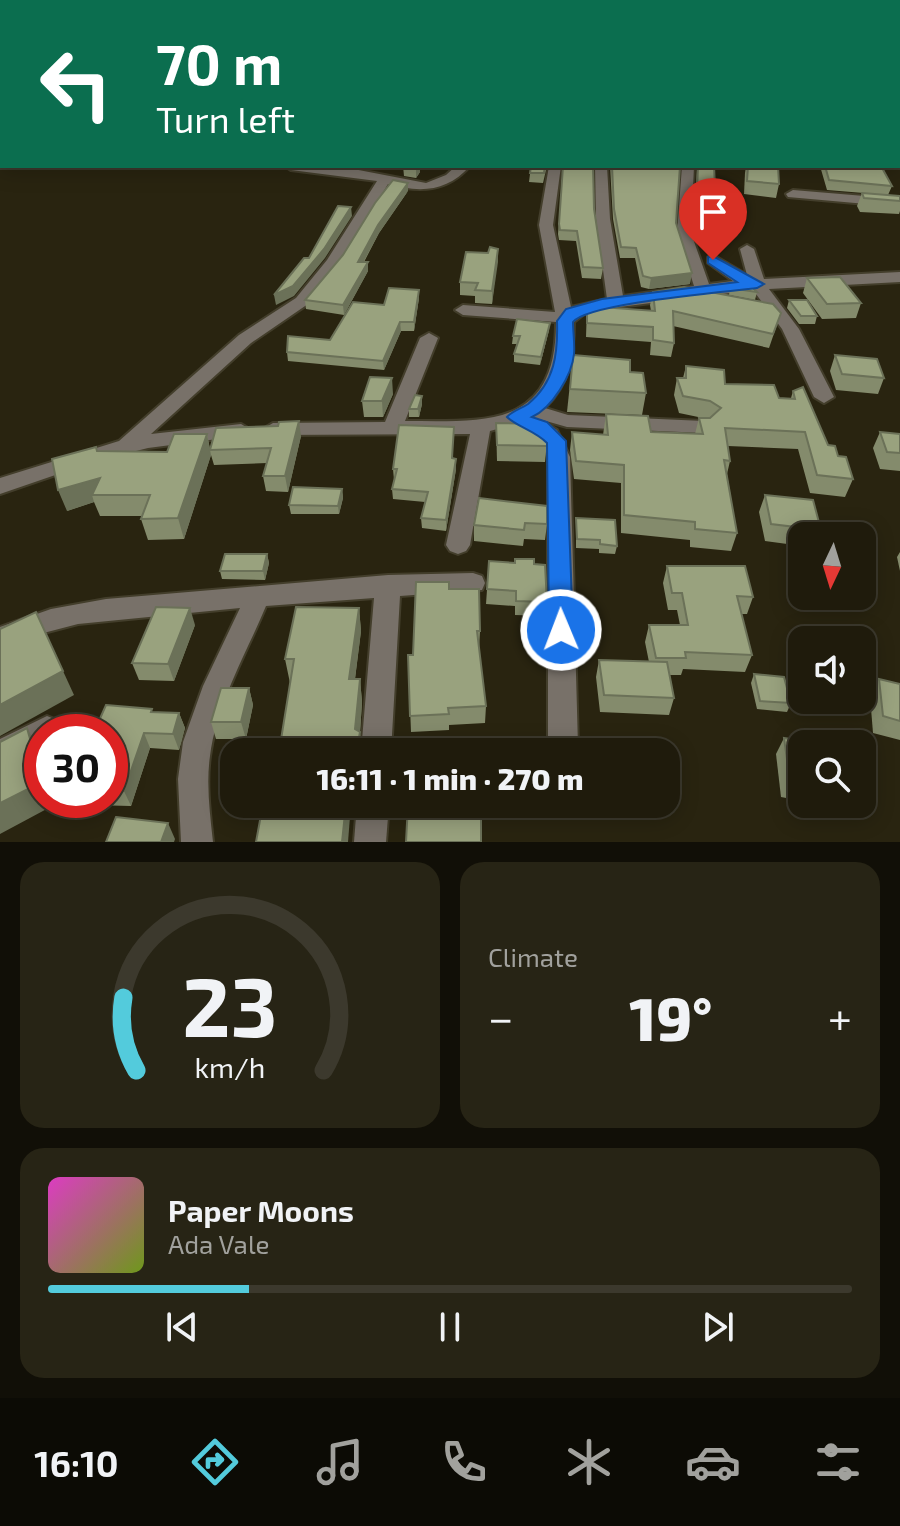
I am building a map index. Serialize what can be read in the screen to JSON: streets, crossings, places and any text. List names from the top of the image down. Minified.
{"north":"bottom","page":{"turn":["70 m","Turn left"],"limit":"30","trip":"16:11 · 1 min · 270 m","tile":"Climate","heat":["−","19°","+"],"song":["Paper Moons","Ada Vale"],"tabs":"16:10","gauge":["23","km/h"]}}
